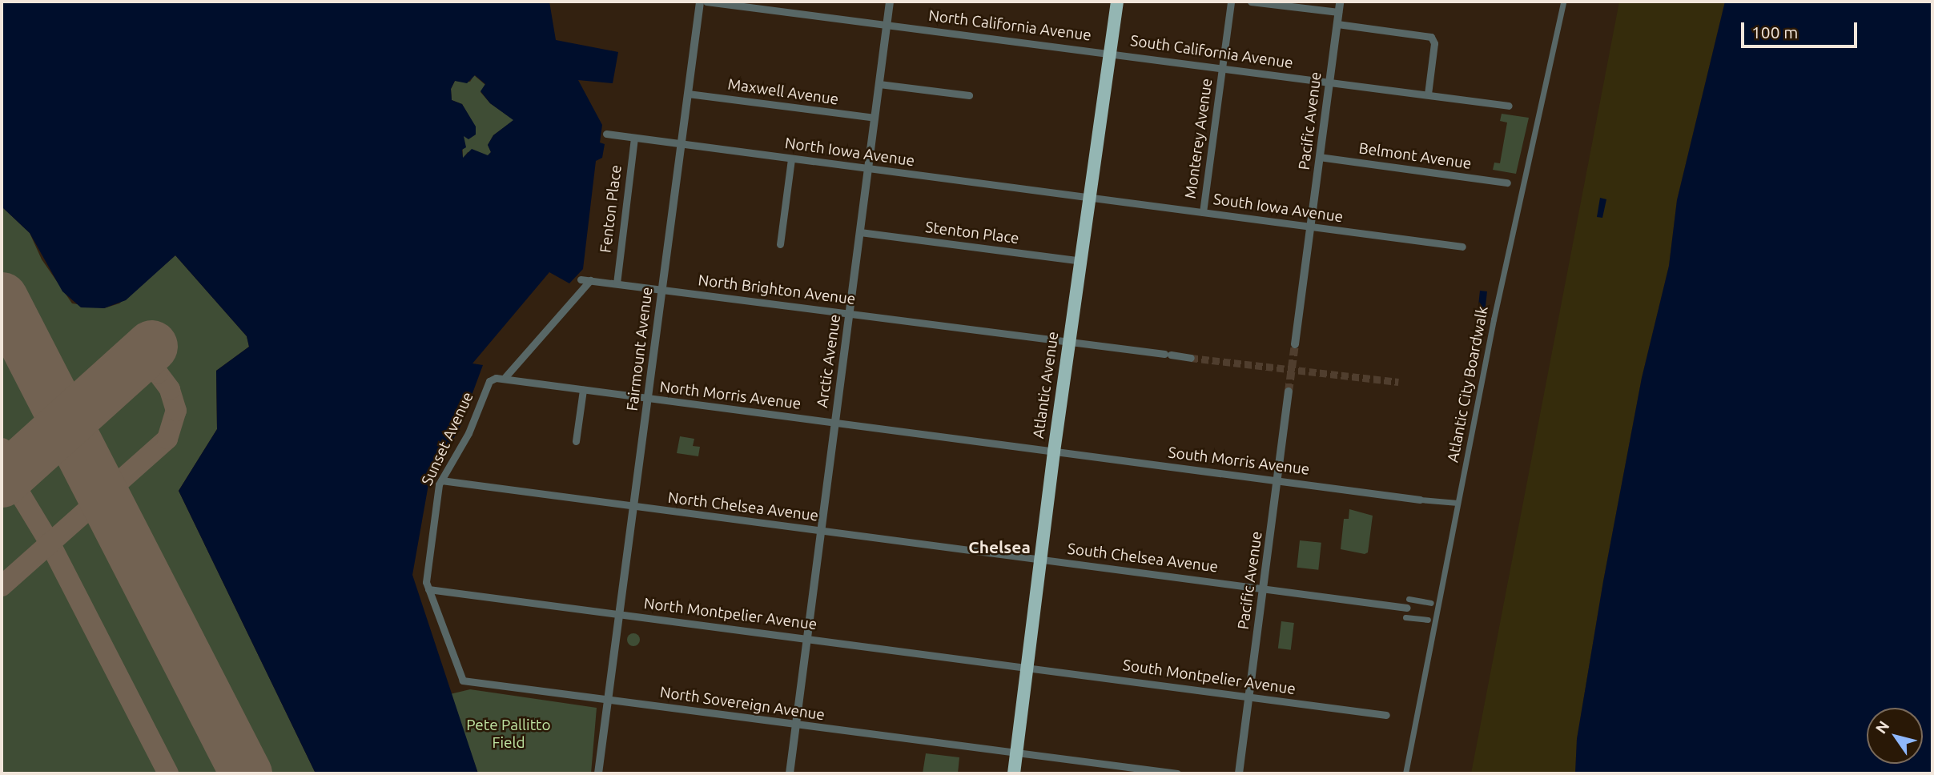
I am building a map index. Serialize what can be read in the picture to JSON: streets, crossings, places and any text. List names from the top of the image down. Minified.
{"streets":{"highway":["Atlantic Avenue"],"street":["North California Avenue","South California Avenue","Maxwell Avenue","Pacific Avenue","Monterey Avenue","North Iowa Avenue","Belmont Avenue","South Iowa Avenue","Fenton Place","Stenton Place","North Brighton Avenue","Fairmount Avenue","Arctic Avenue","Atlantic City Boardwalk","North Morris Avenue","Sunset Avenue","South Morris Avenue","North Chelsea Avenue","South Chelsea Avenue","North Montpelier Avenue","South Montpelier Avenue","North Sovereign Avenue"]},"crossings":[["North California Avenue","South California Avenue"],["North California Avenue","Arctic Avenue"],["North California Avenue","Atlantic Avenue"],["South California Avenue","Pacific Avenue"],["South California Avenue","Monterey Avenue"],["South California Avenue","Atlantic Avenue"],["Maxwell Avenue","Fairmount Avenue"],["Maxwell Avenue","Arctic Avenue"],["Pacific Avenue","Belmont Avenue"],["Pacific Avenue","South Iowa Avenue"],["Pacific Avenue","South Morris Avenue"],["Pacific Avenue","South Chelsea Avenue"],["Pacific Avenue","South Montpelier Avenue"],["Monterey Avenue","South Iowa Avenue"],["North Iowa Avenue","South Iowa Avenue"],["North Iowa Avenue","Fenton Place"],["North Iowa Avenue","Fairmount Avenue"],["North Iowa Avenue","Arctic Avenue"],["North Iowa Avenue","Atlantic Avenue"],["South Iowa Avenue","Atlantic Avenue"],["Fenton Place","North Brighton Avenue"],["Stenton Place","Arctic Avenue"],["Stenton Place","Atlantic Avenue"],["North Brighton Avenue","Fairmount Avenue"],["North Brighton Avenue","Arctic Avenue"],["North Brighton Avenue","Atlantic Avenue"],["North Brighton Avenue","Sunset Avenue"],["Fairmount Avenue","North Morris Avenue"],["Fairmount Avenue","North Chelsea Avenue"],["Fairmount Avenue","North Montpelier Avenue"],["Fairmount Avenue","North Sovereign Avenue"],["Arctic Avenue","North Morris Avenue"],["Arctic Avenue","North Chelsea Avenue"],["Arctic Avenue","North Montpelier Avenue"],["Arctic Avenue","North Sovereign Avenue"],["Atlantic Avenue","North Morris Avenue"],["Atlantic Avenue","South Morris Avenue"],["Atlantic Avenue","North Chelsea Avenue"],["Atlantic Avenue","South Chelsea Avenue"],["Atlantic Avenue","North Montpelier Avenue"],["Atlantic Avenue","South Montpelier Avenue"],["Atlantic Avenue","North Sovereign Avenue"],["North Morris Avenue","Sunset Avenue"],["North Morris Avenue","South Morris Avenue"],["Sunset Avenue","North Chelsea Avenue"],["Sunset Avenue","North Montpelier Avenue"],["Sunset Avenue","North Sovereign Avenue"],["North Chelsea Avenue","South Chelsea Avenue"],["North Montpelier Avenue","South Montpelier Avenue"]],"districts":["Chelsea"],"parks":["Pete Pallitto Field"],"scale_bar":"100 m","north":"top left"}
